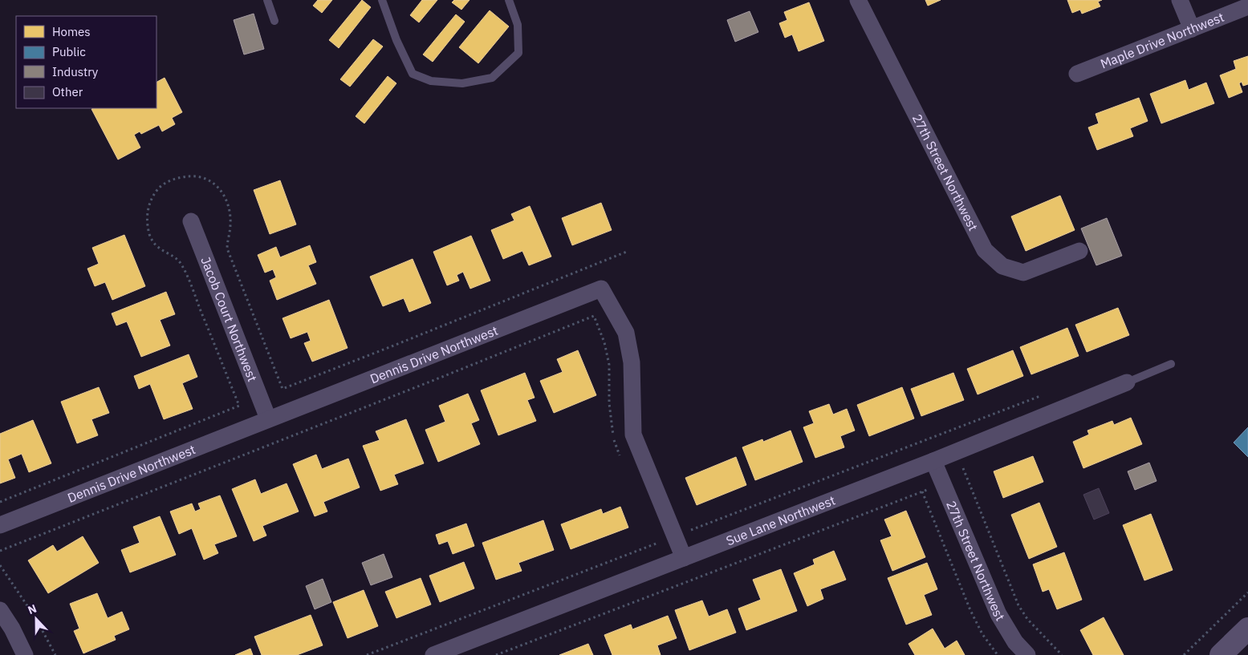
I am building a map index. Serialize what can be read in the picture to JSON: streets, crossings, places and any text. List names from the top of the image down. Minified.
{"streets":{"street":["Maple Drive Northwest","27th Street Northwest","Jacob Court Northwest","Dennis Drive Northwest","Sue Lane Northwest"]},"crossings":[["27th Street Northwest","Sue Lane Northwest"],["Jacob Court Northwest","Dennis Drive Northwest"],["Dennis Drive Northwest","Sue Lane Northwest"]],"legend":["Homes","Public","Industry","Other"],"north":"top"}
